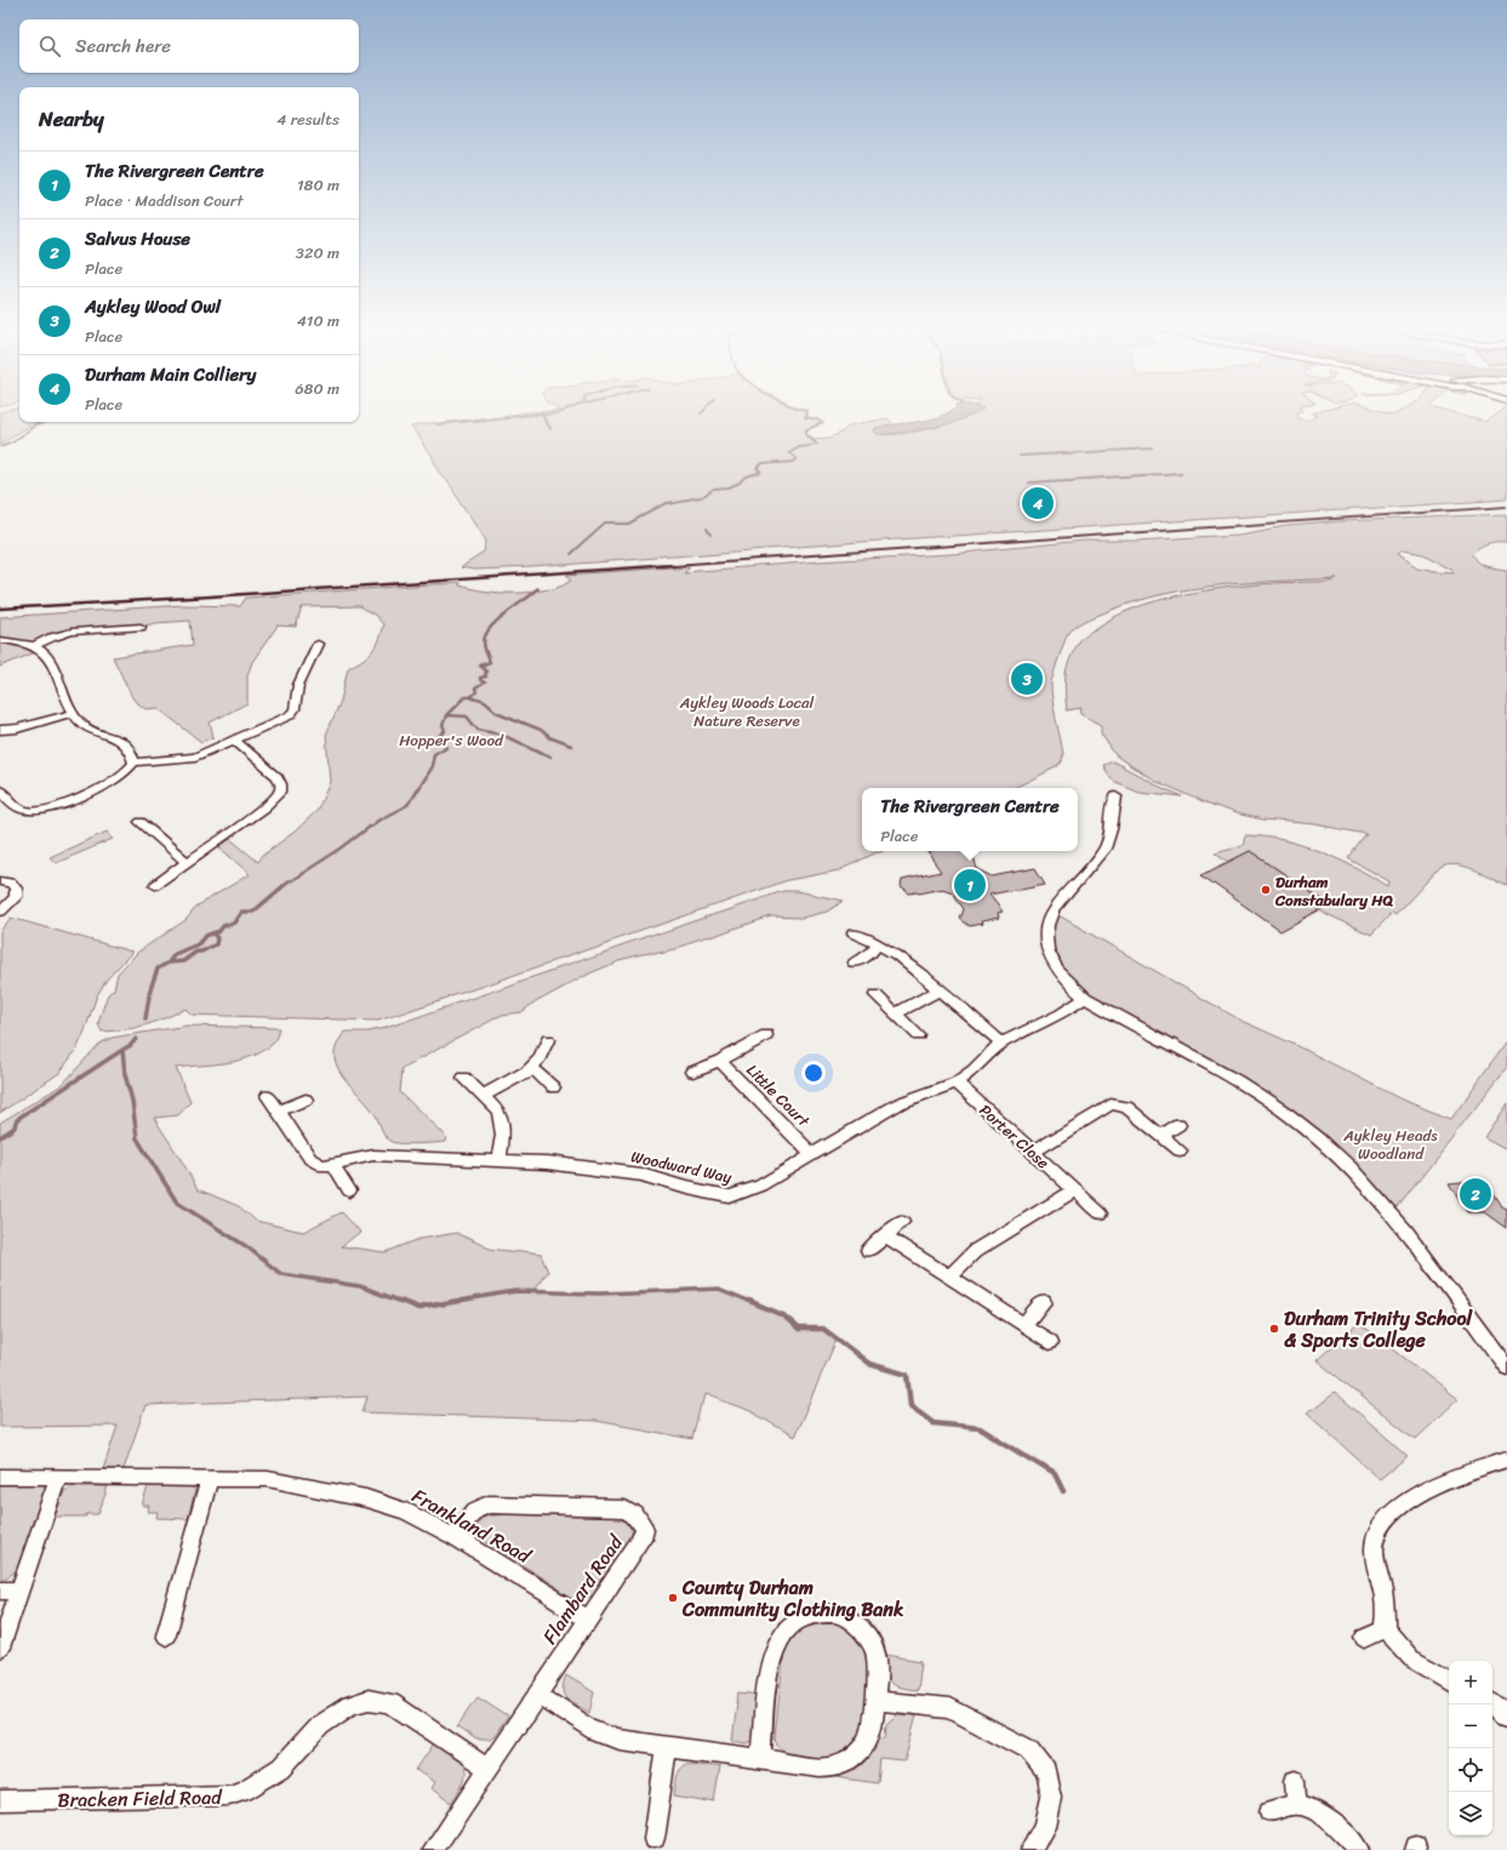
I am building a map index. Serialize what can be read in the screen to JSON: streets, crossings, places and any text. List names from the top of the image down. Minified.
{"streets":{"street":["Little Court","Porter Close","Woodward Way","Frankland Road","Flambard Road","Bracken Field Road"]},"crossings":[["Little Court","Woodward Way"],["Porter Close","Woodward Way"],["Frankland Road","Flambard Road"],["Flambard Road","Bracken Field Road"]],"parks":["Aykley Woods Local Nature Reserve","Hopper's Wood","Aykley Heads Woodland"],"places":["Durham Constabulary HQ","Durham Trinity School & Sports College","County Durham Community Clothing Bank"],"page":{"search":"Search here","heading":["Nearby","4 results"],"list":[{"mark":"1","name":"The Rivergreen Centre","note":"Place · Maddison Court","value":"180 m"},{"mark":"2","name":"Salvus House","note":"Place","value":"320 m"},{"mark":"3","name":"Aykley Wood Owl","note":"Place","value":"410 m"},{"mark":"4","name":"Durham Main Colliery","note":"Place","value":"680 m"}],"pins":["4","3","1","2"],"popup":["The Rivergreen Centre","Place"],"map_buttons":["+","−"]}}
